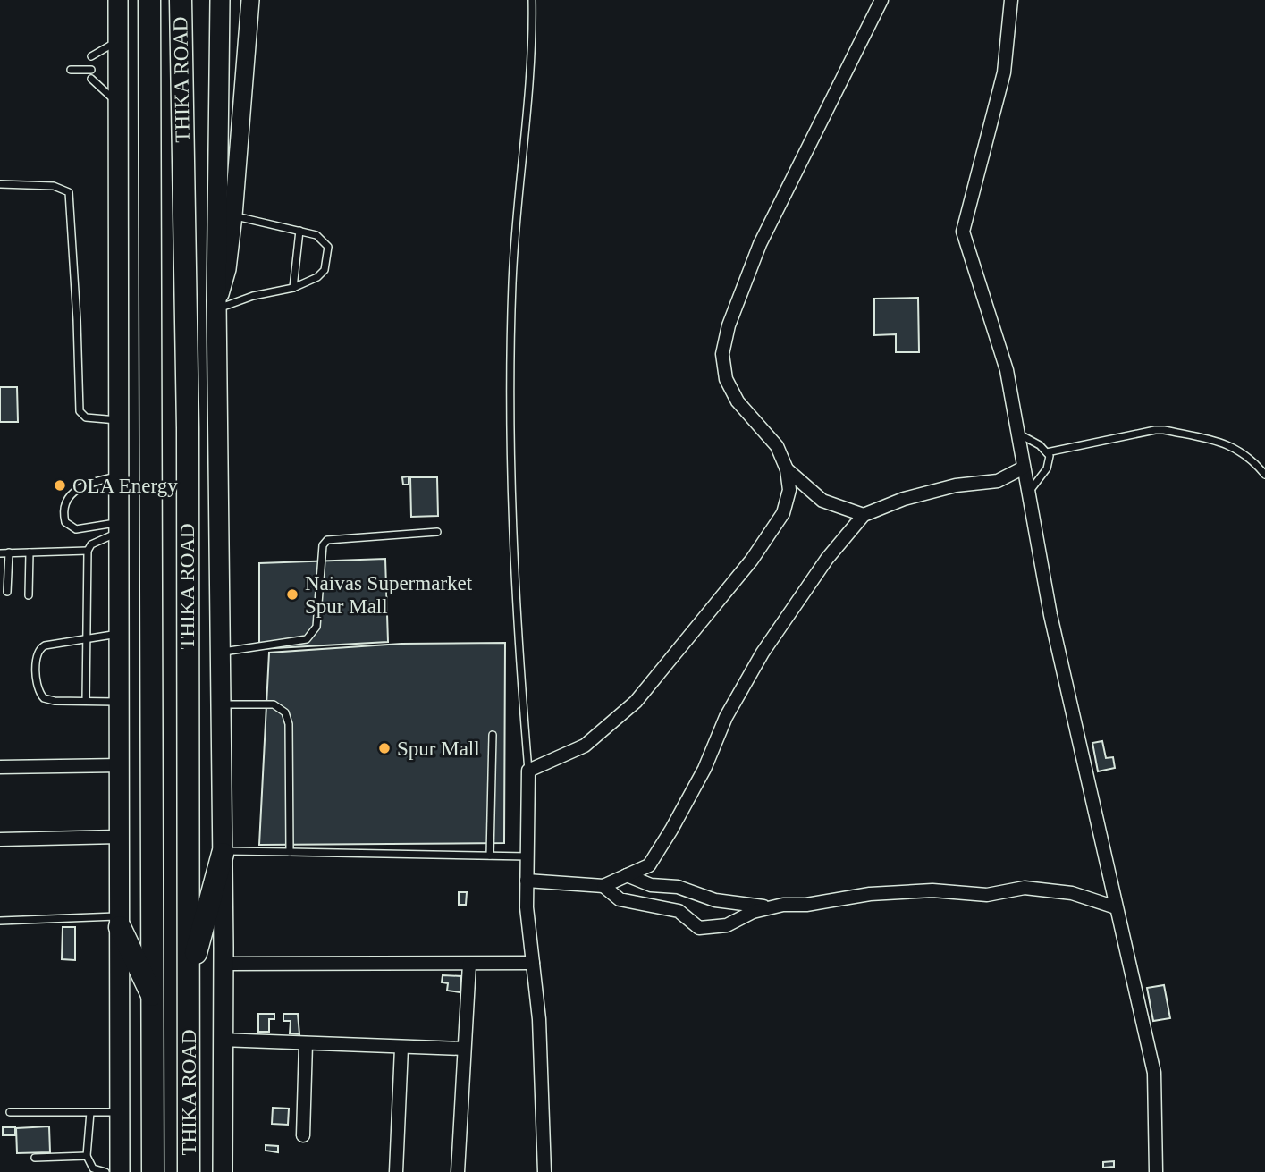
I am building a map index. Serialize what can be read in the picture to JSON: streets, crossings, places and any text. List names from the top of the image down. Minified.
{"streets":{"highway":["THIKA ROAD"]},"places":["OLA Energy","Naivas Supermarket Spur Mall","Spur Mall"]}
